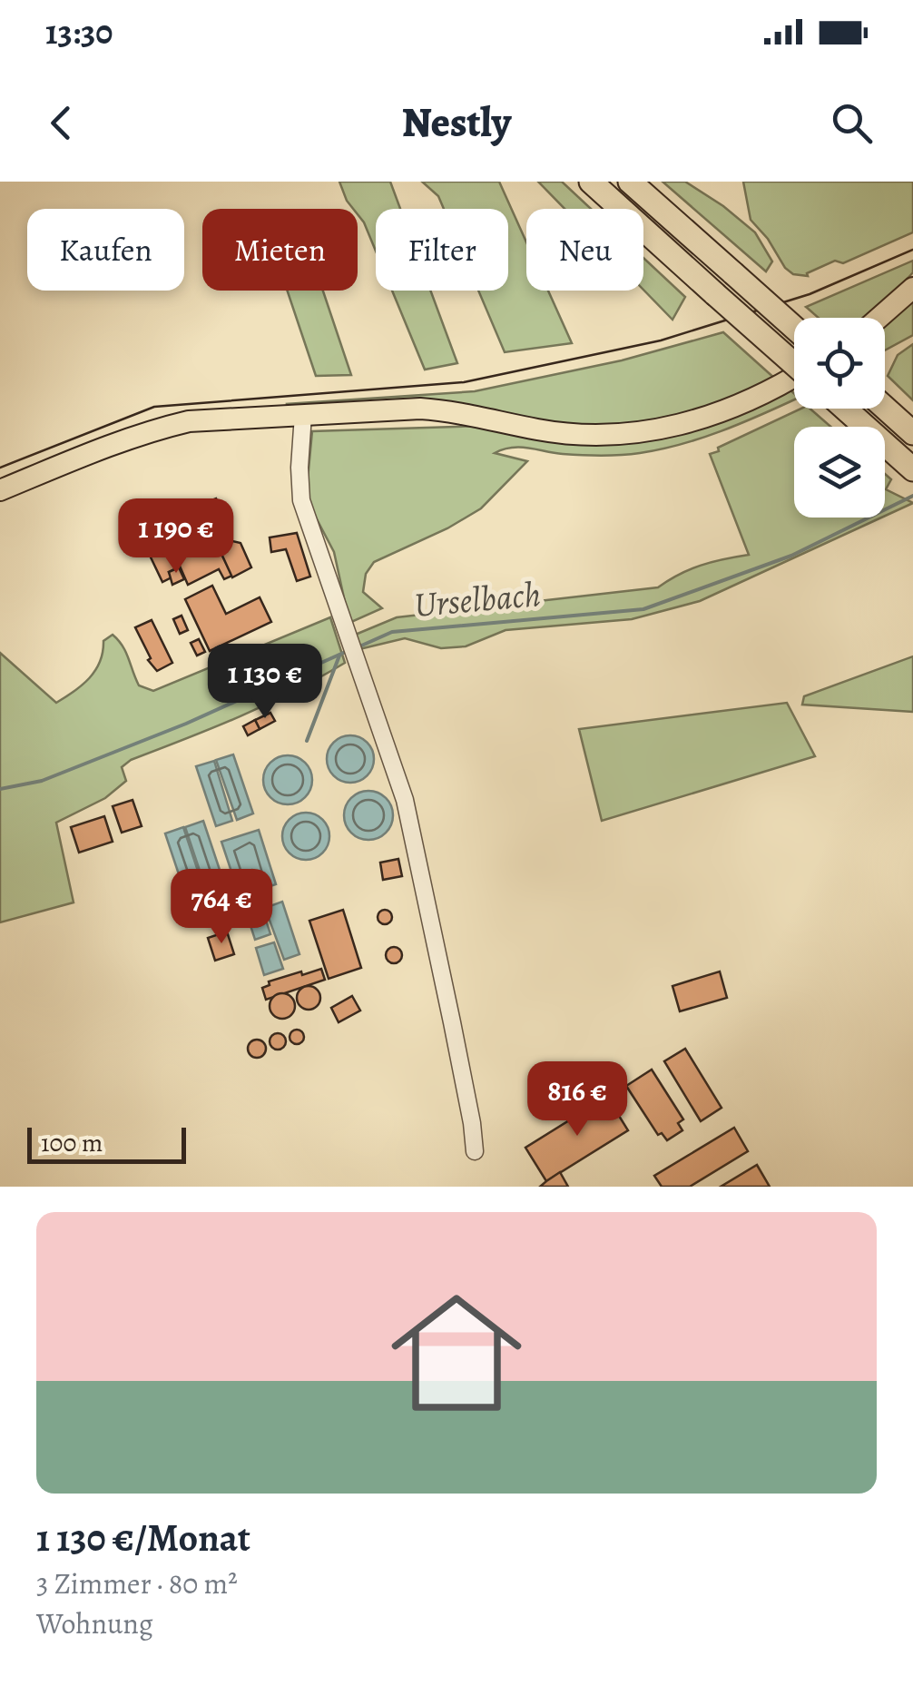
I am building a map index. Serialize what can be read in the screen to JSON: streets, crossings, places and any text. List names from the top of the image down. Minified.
{"water":["Urselbach"],"scale_bar":"100 m","page":{"status":"13:30","header":"Nestly","chip":["Kaufen","Mieten","Filter","Neu"],"price":["1 190 €","1 130 €","764 €","816 €"],"scale":"100 m","list":[{"name":"1 130 €/Monat","note":"3 Zimmer · 80 m² · Wohnung"}]}}
